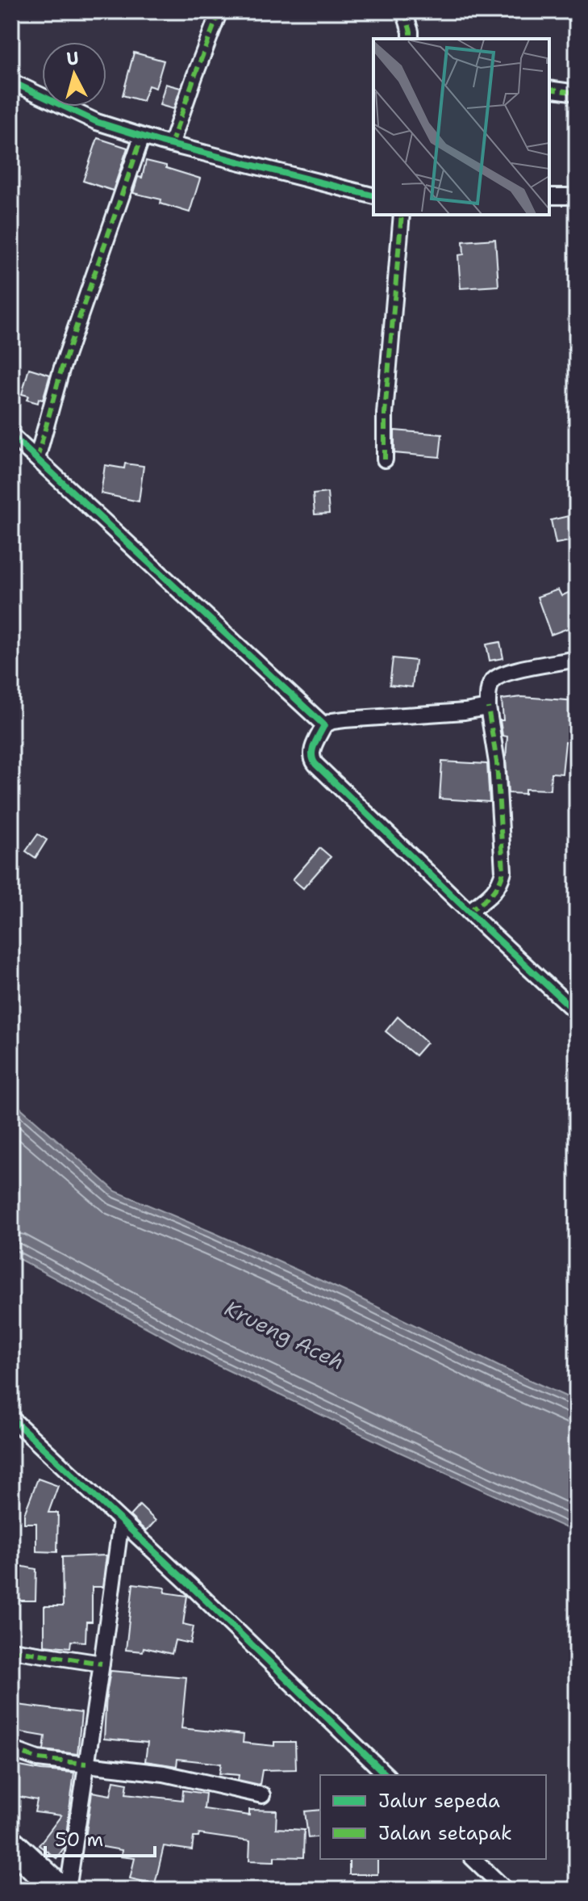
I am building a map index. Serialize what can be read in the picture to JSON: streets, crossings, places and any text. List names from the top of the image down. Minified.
{"water":["Krueng Aceh"],"legend":["Jalur sepeda","Jalan setapak"],"scale_bar":"50 m","north":"top"}
